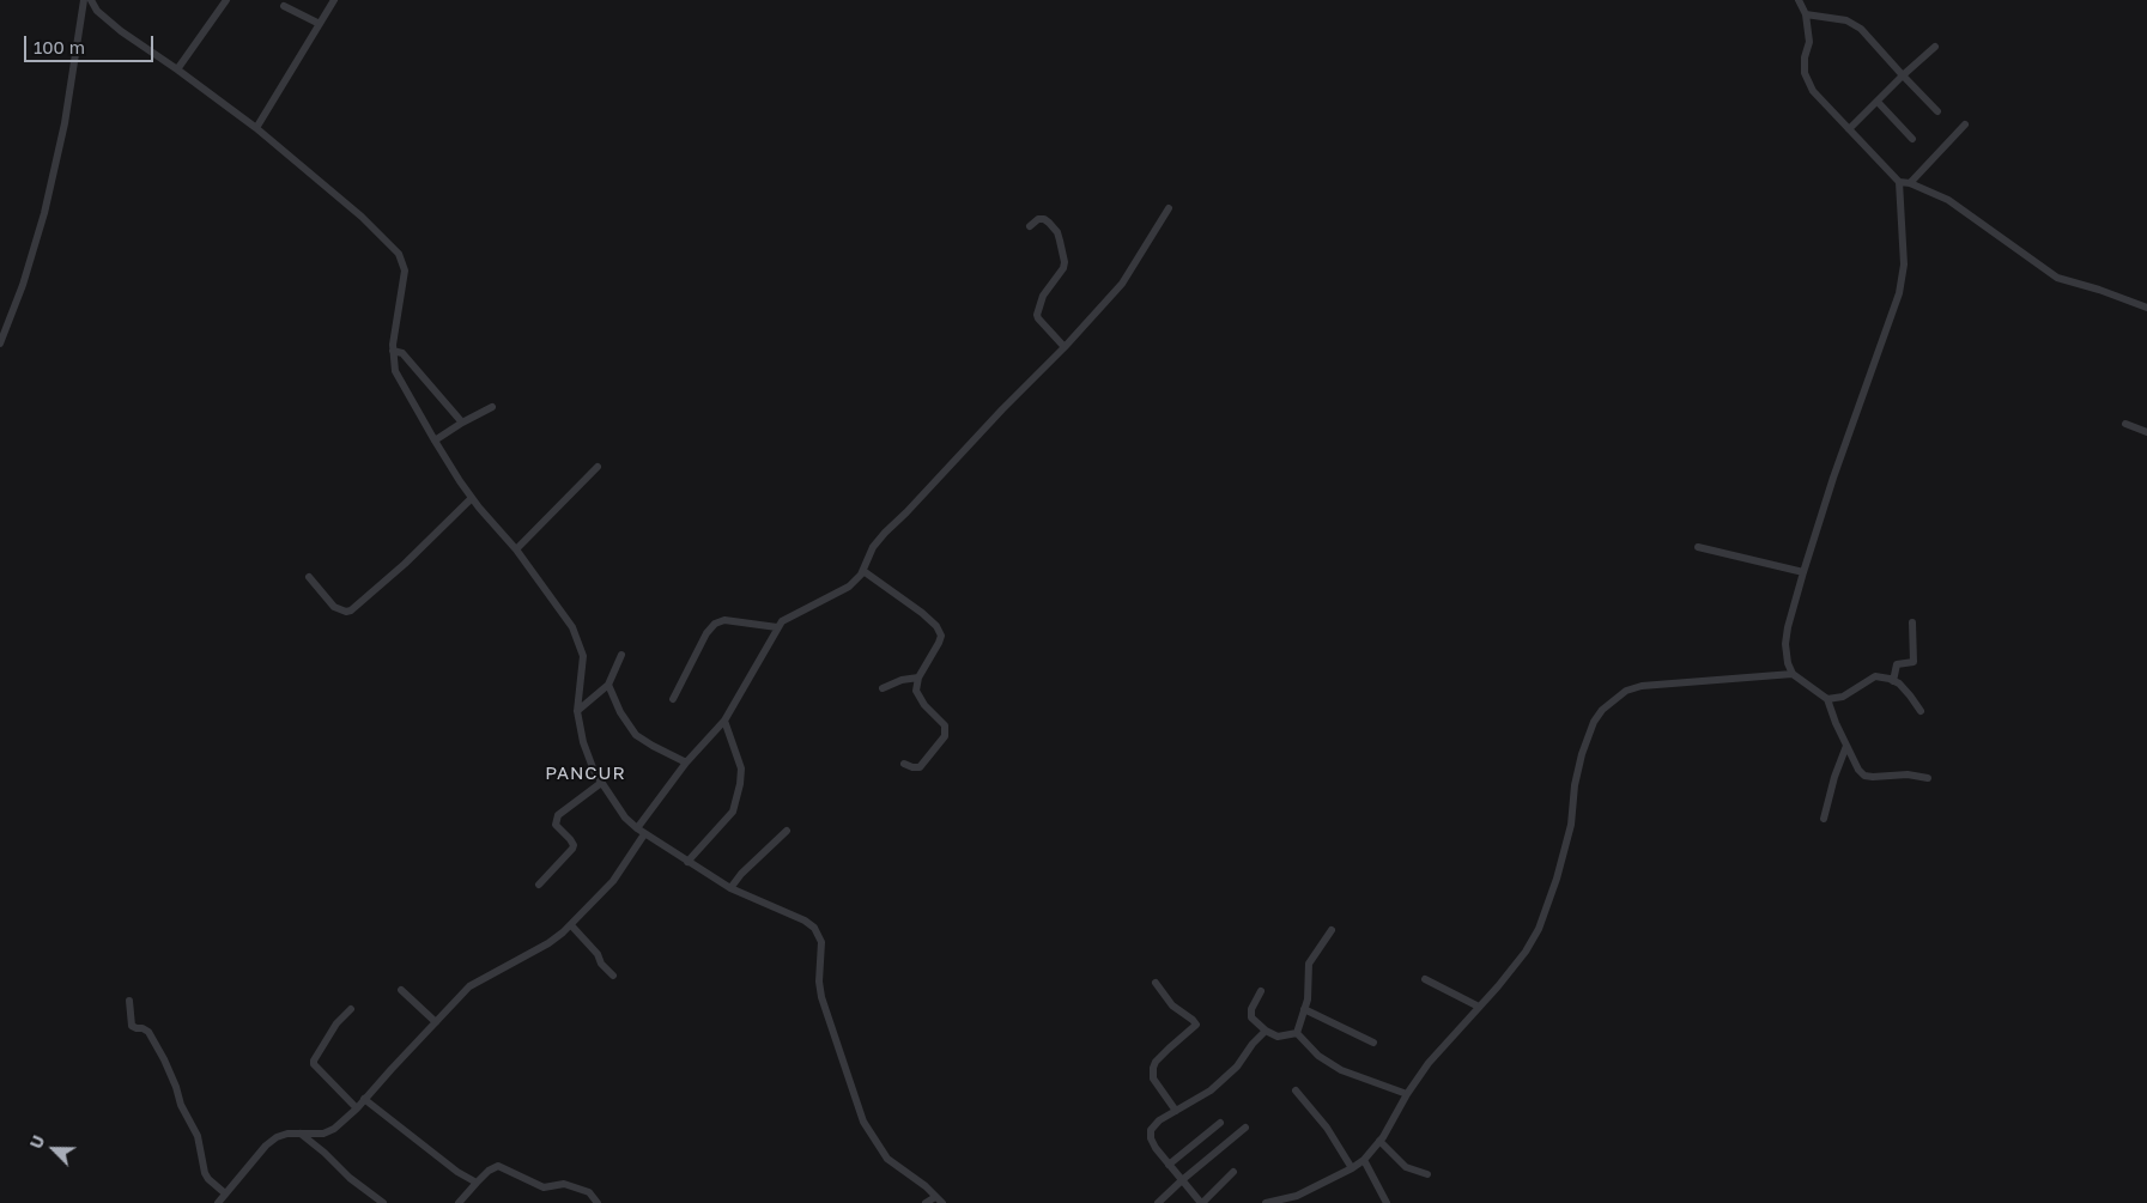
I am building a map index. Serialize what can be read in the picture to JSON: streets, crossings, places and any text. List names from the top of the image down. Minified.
{"districts":["PANCUR"],"scale_bar":"100 m","north":"top left"}
